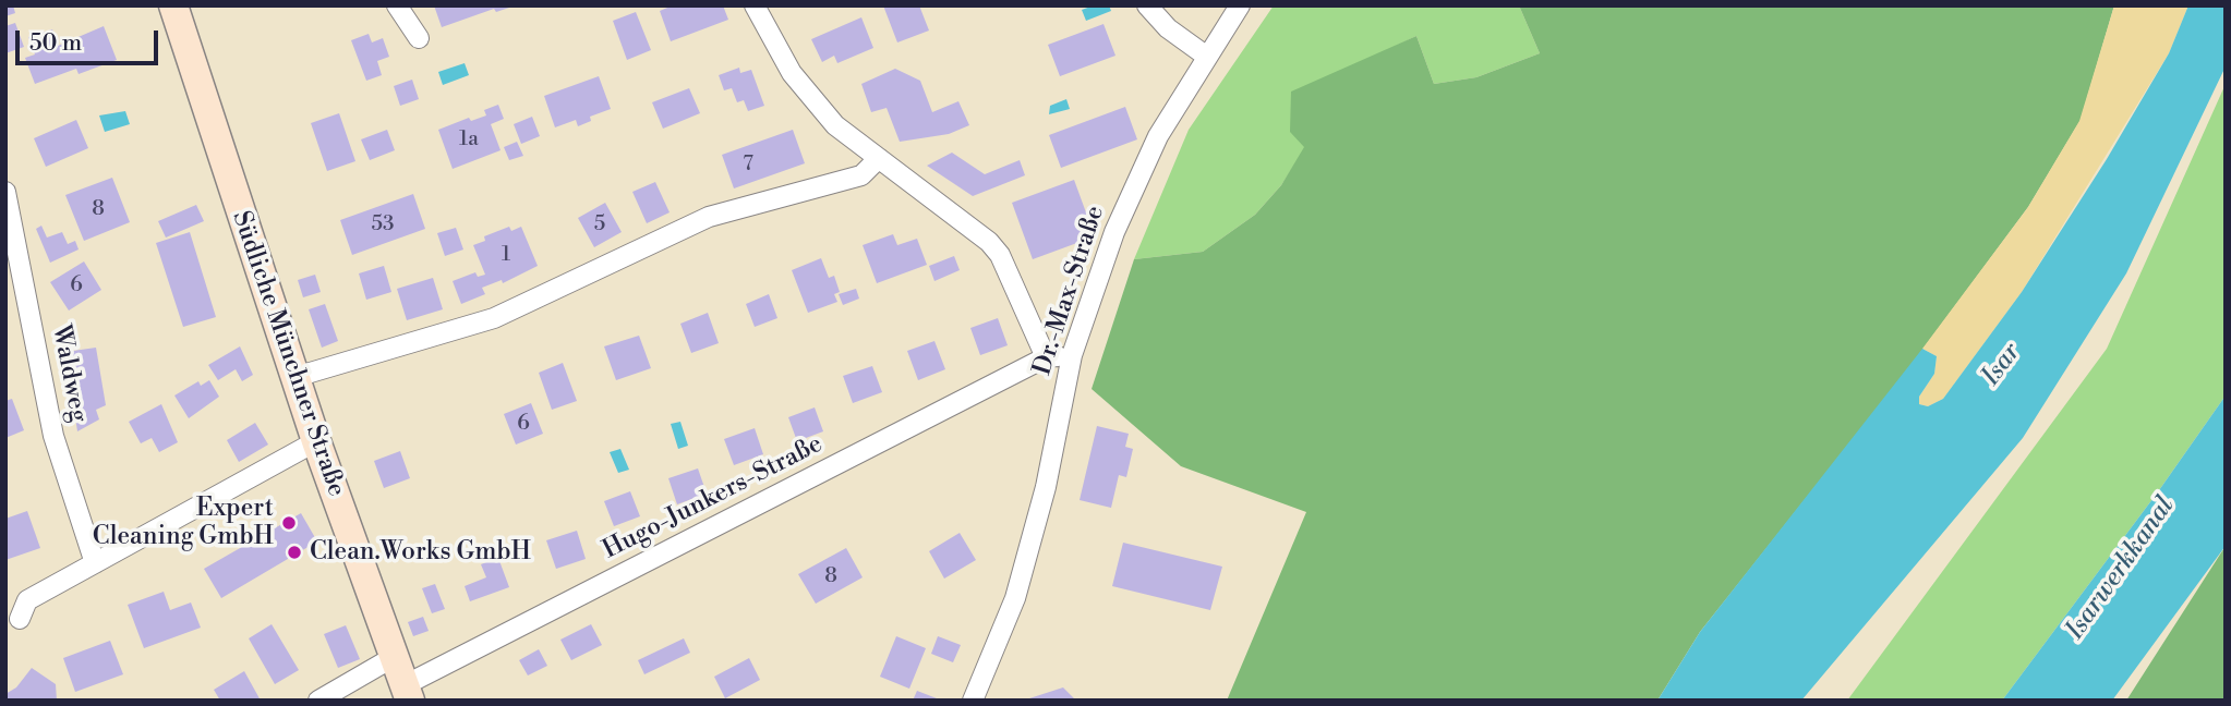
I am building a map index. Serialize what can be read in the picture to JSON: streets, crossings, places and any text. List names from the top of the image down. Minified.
{"streets":{"main road":["Südliche Münchner Straße"],"street":["Dr.-Max-Straße","Waldweg","Hugo-Junkers-Straße"]},"crossings":[["Südliche Münchner Straße","Hugo-Junkers-Straße"]],"water":["Isar","Isarwerkkanal"],"places":["Expert Cleaning GmbH","Clean.Works GmbH"],"house_numbers":["1a","7","8","53","5","1","6","6","8"],"scale_bar":"50 m"}
